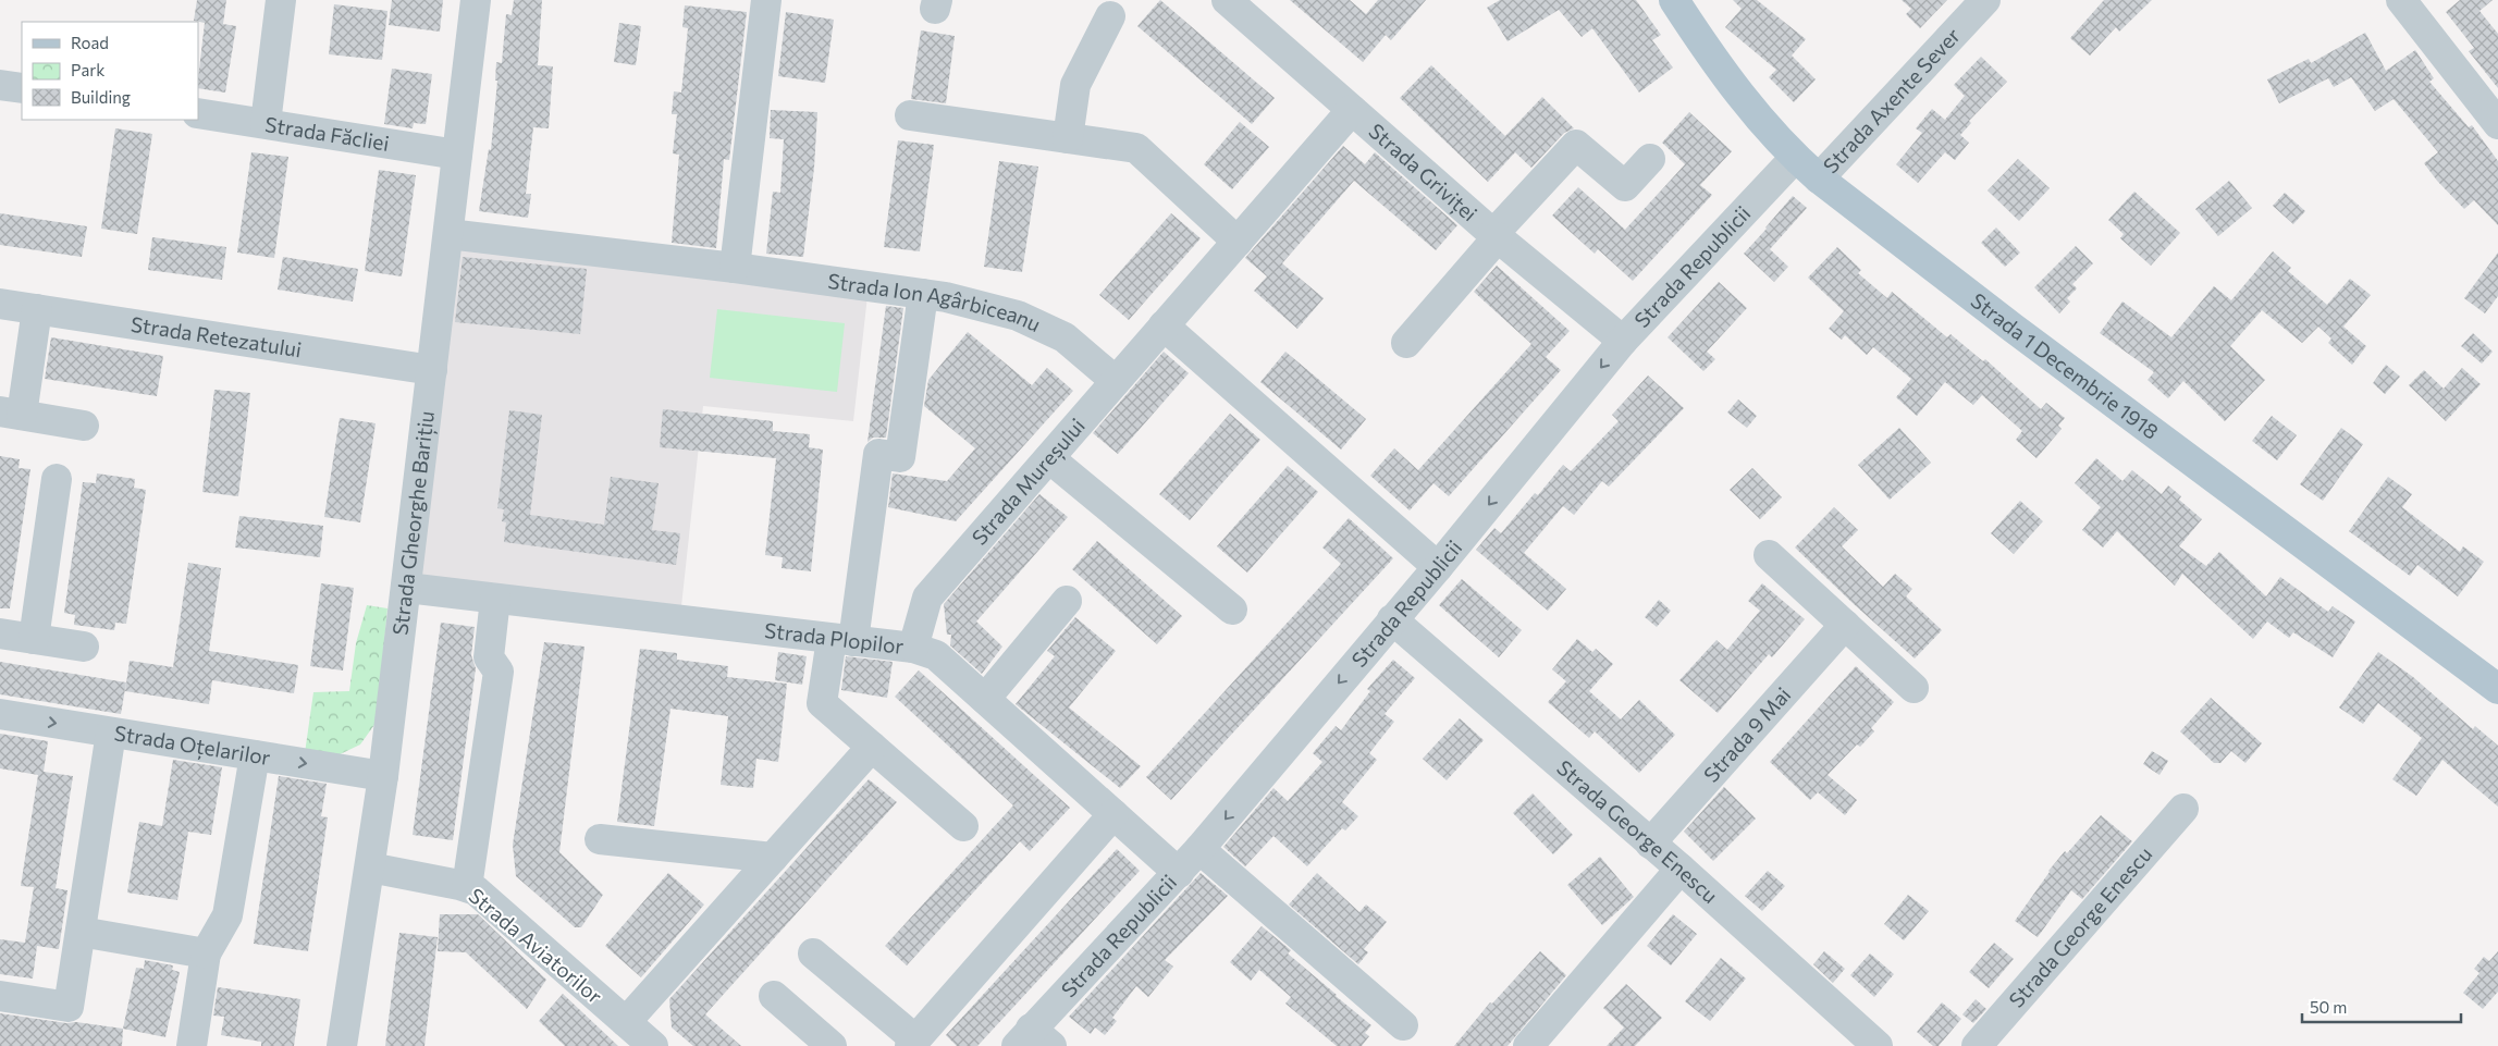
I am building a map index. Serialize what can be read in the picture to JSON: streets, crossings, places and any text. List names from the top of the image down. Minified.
{"streets":{"main road":["Strada 1 Decembrie 1918"],"street":["Strada Axente Sever","Strada Făcliei","Strada Griviței","Strada Republicii","Strada Ion Agârbiceanu","Strada Retezatului","Strada Mureșului","Strada Gheorghe Barițiu","Strada Plopilor","Strada 9 Mai","Strada Oțelarilor","Strada George Enescu","Strada Aviatorilor"]},"crossings":[["Strada Axente Sever","Strada 1 Decembrie 1918"],["Strada Făcliei","Strada Gheorghe Barițiu"],["Strada Griviței","Strada Republicii"],["Strada Griviței","Strada Mureșului"],["Strada Republicii","Strada 1 Decembrie 1918"],["Strada Republicii","Strada Plopilor"],["Strada Republicii","Strada George Enescu"],["Strada Ion Agârbiceanu","Strada Mureșului"],["Strada Ion Agârbiceanu","Strada Gheorghe Barițiu"],["Strada Retezatului","Strada Gheorghe Barițiu"],["Strada Mureșului","Strada Plopilor"],["Strada Gheorghe Barițiu","Strada Plopilor"],["Strada Gheorghe Barițiu","Strada Oțelarilor"],["Strada Gheorghe Barițiu","Strada Aviatorilor"],["Strada 9 Mai","Strada George Enescu"]],"one_way":["Strada Oțelarilor"],"legend":["Road","Park","Building"],"scale_bar":"50 m"}
